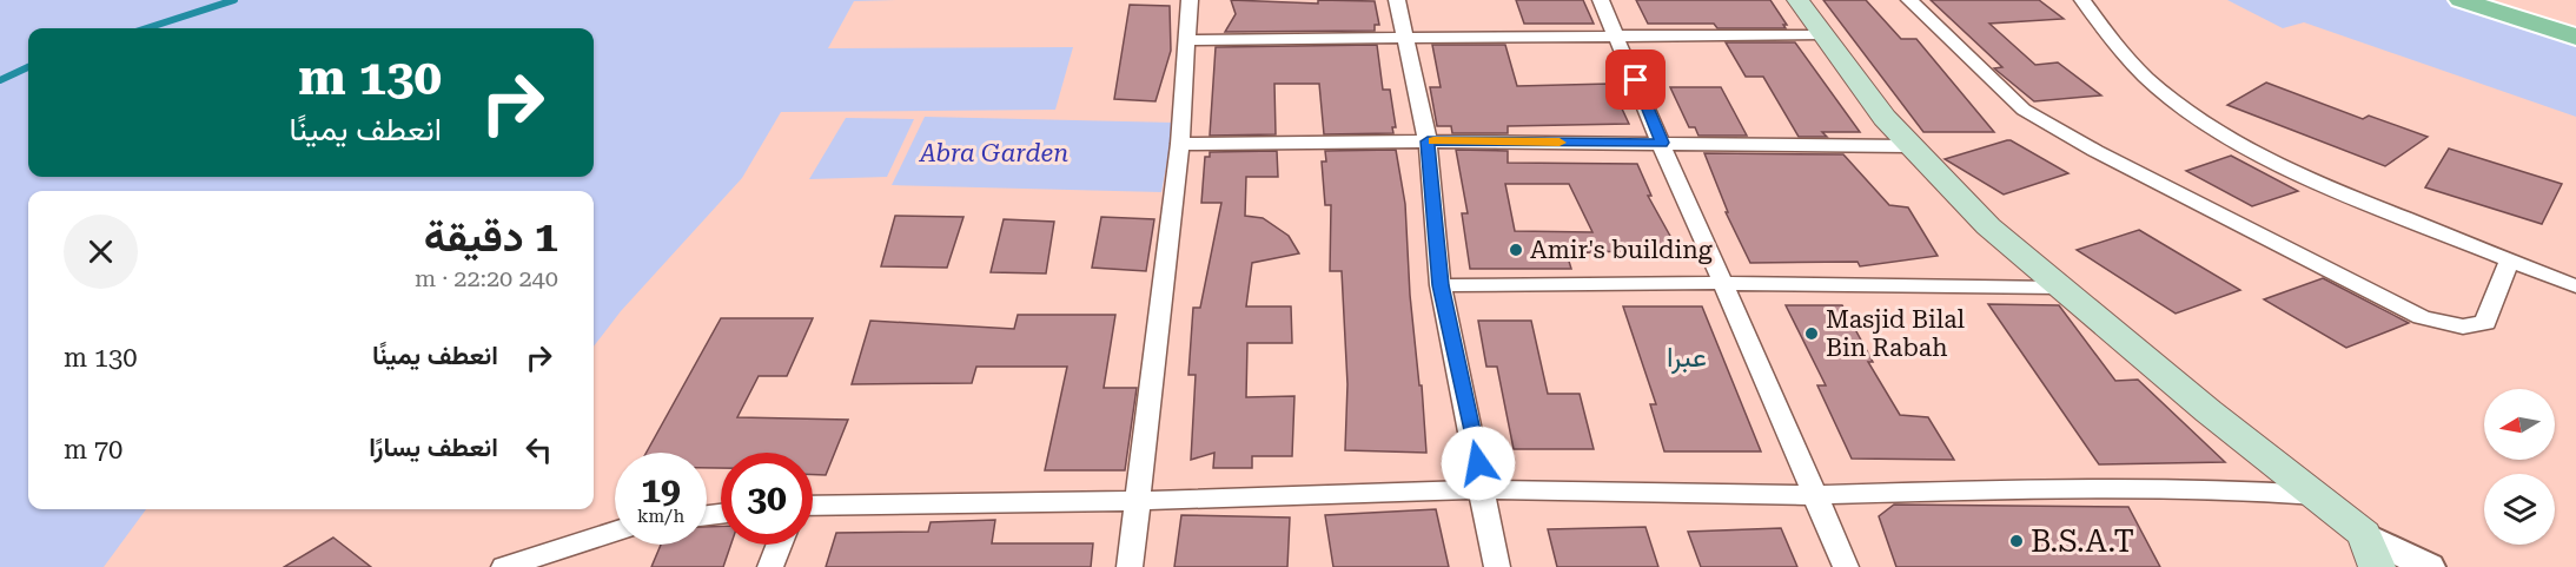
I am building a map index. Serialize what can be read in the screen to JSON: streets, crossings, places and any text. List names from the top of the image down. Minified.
{"districts":["عبرا"],"parks":["Abra Garden"],"places":["Amir's building","Masjid Bilal Bin Rabah","B.S.A.T"],"north":"left","page":{"turn":["130 m","انعطف يمينًا"],"heading":["1 دقيقة","240 m · 22:20"],"list":[{"name":"انعطف يمينًا","value":"130 m"},{"name":"انعطف يسارًا","value":"70 m"}],"speed":"19 km/h","limit":"30"}}
